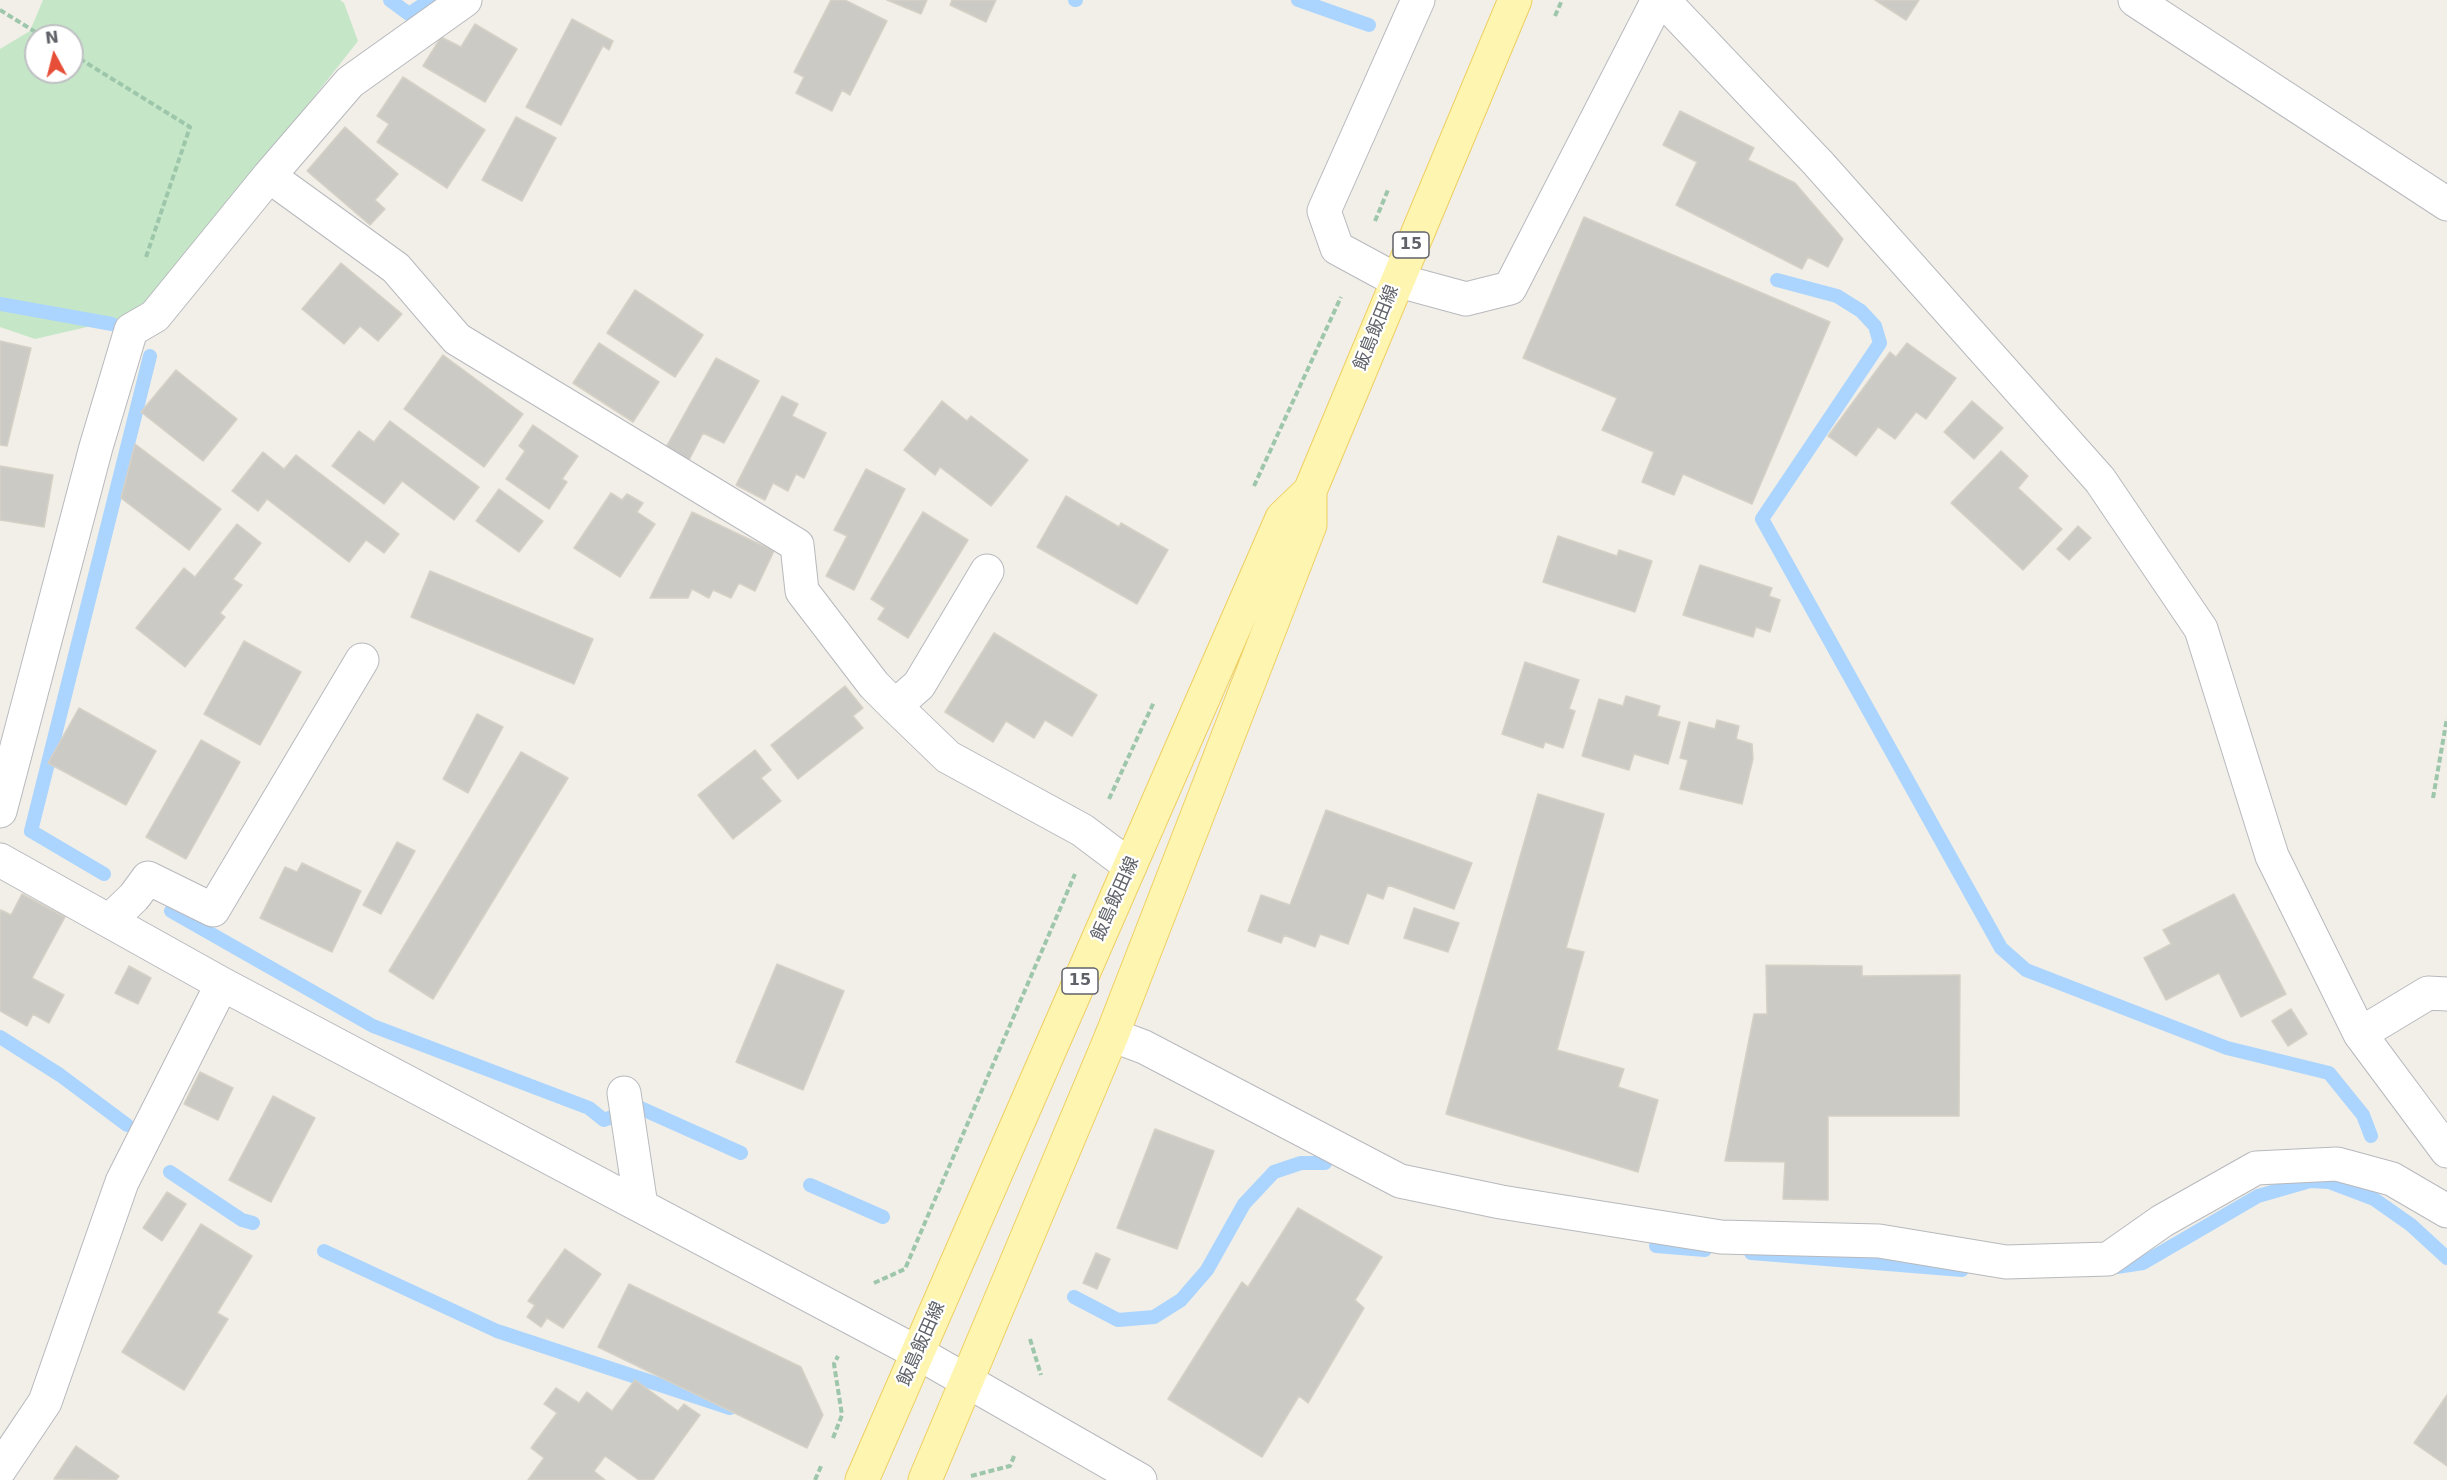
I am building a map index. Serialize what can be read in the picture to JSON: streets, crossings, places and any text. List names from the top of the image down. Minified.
{"streets":{"main road":["15","飯島飯田線"]},"north":"top"}
